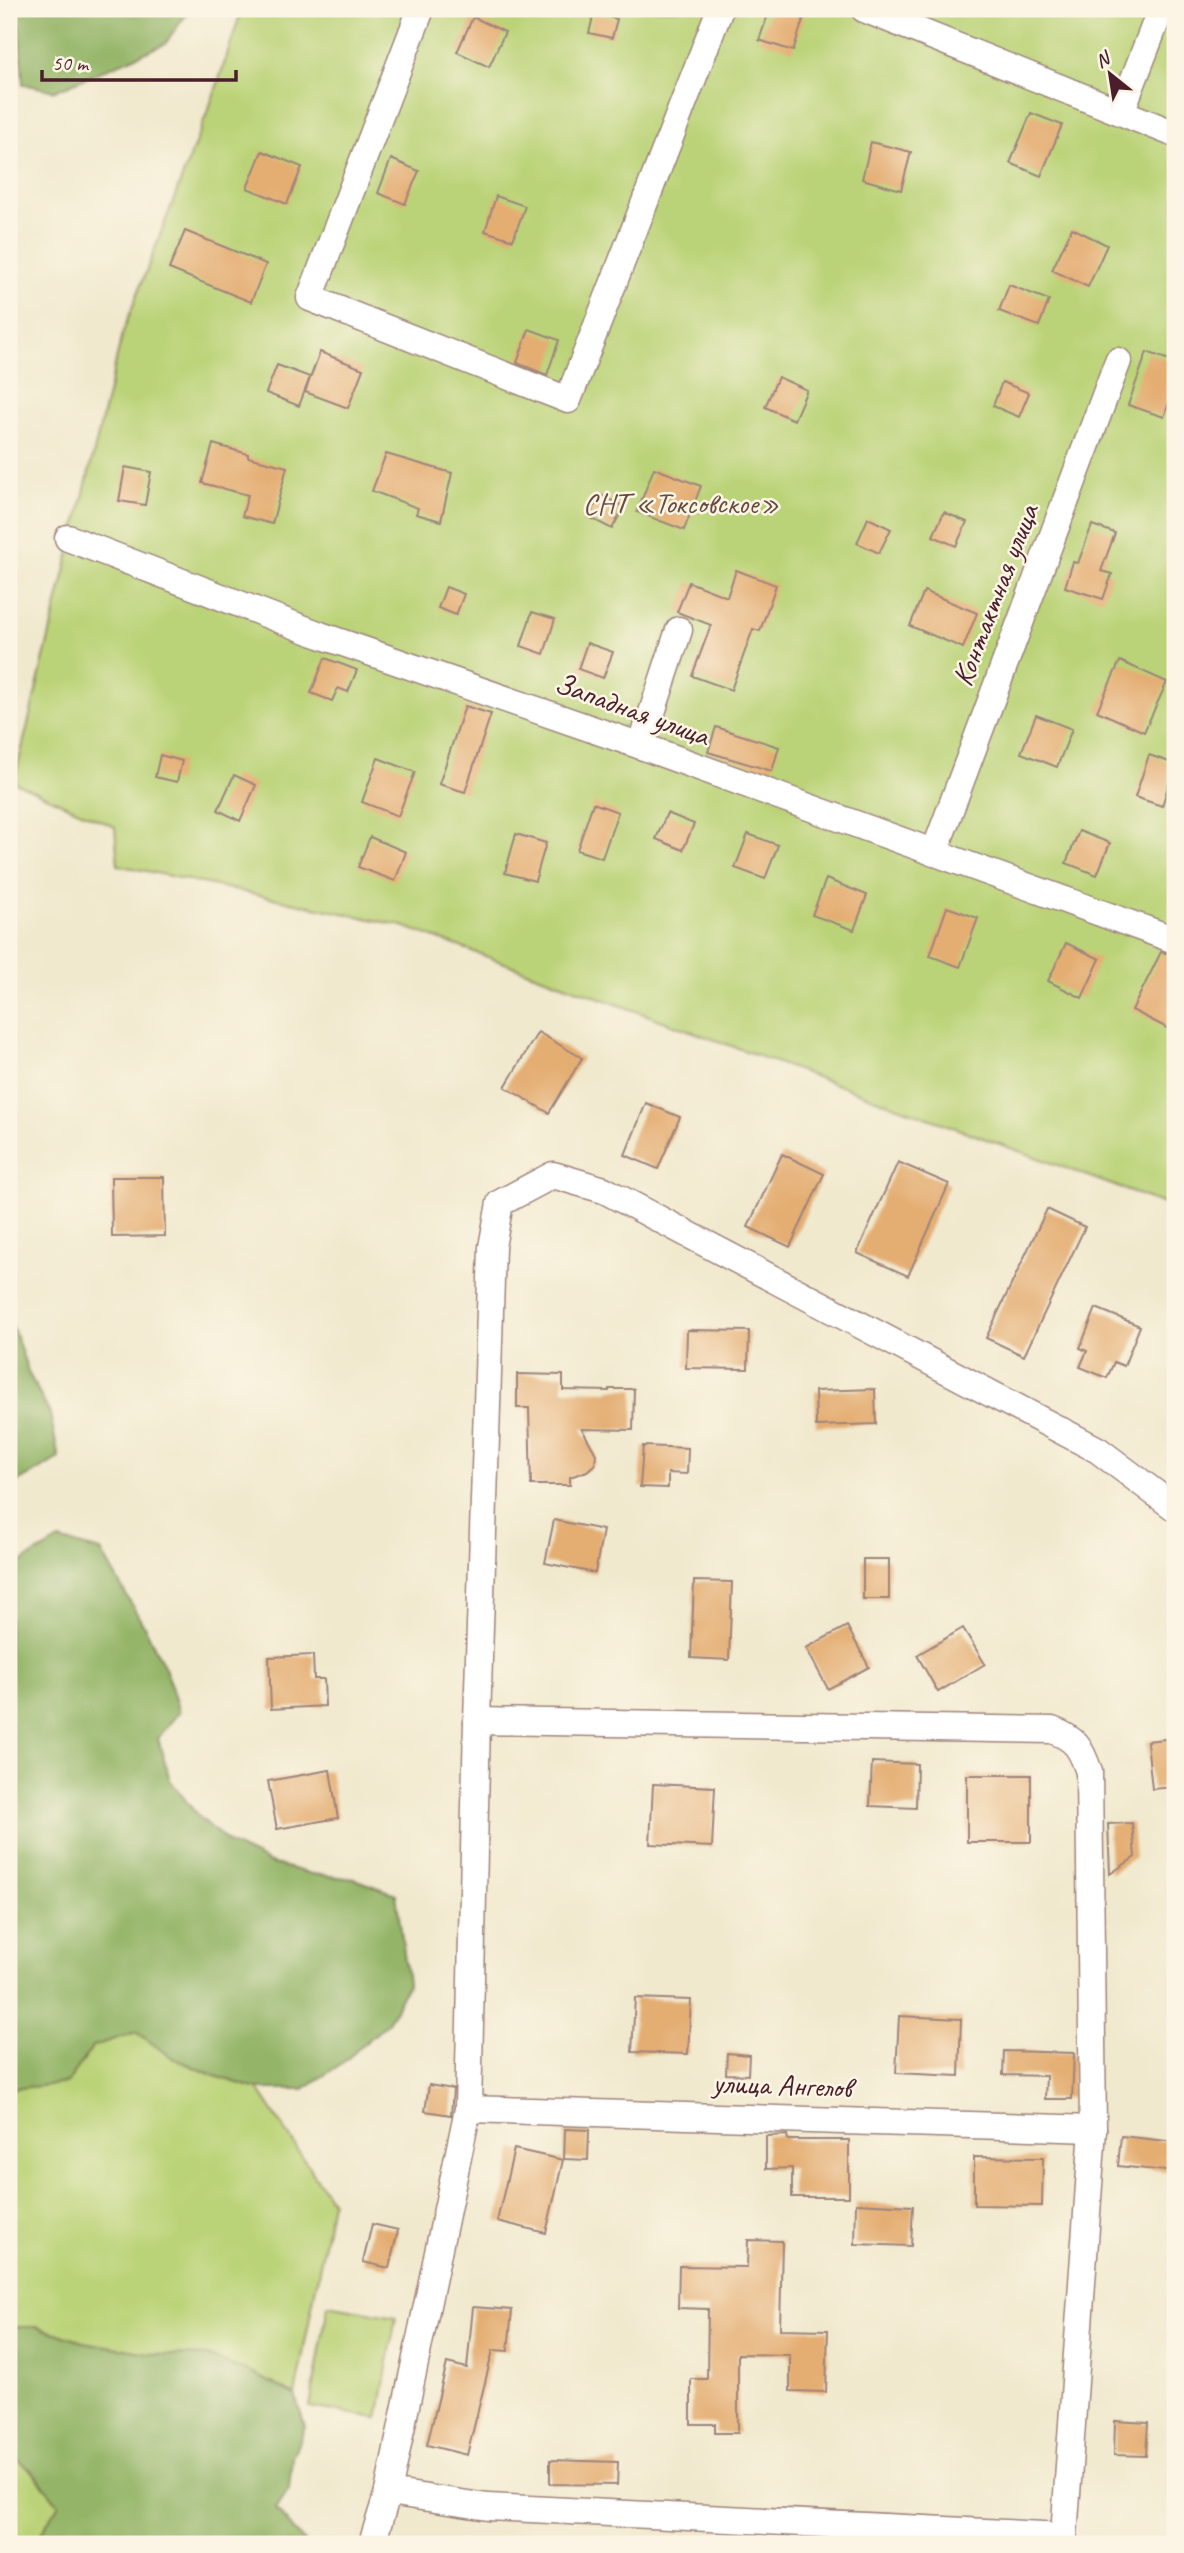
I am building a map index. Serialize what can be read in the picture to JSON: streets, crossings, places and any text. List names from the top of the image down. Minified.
{"streets":{"street":["Контактная улица","Западная улица","улица Ангелов"]},"crossings":[["Контактная улица","Западная улица"]],"parks":["СНТ «Токсовское»"],"scale_bar":"50 m","north":"top left"}
